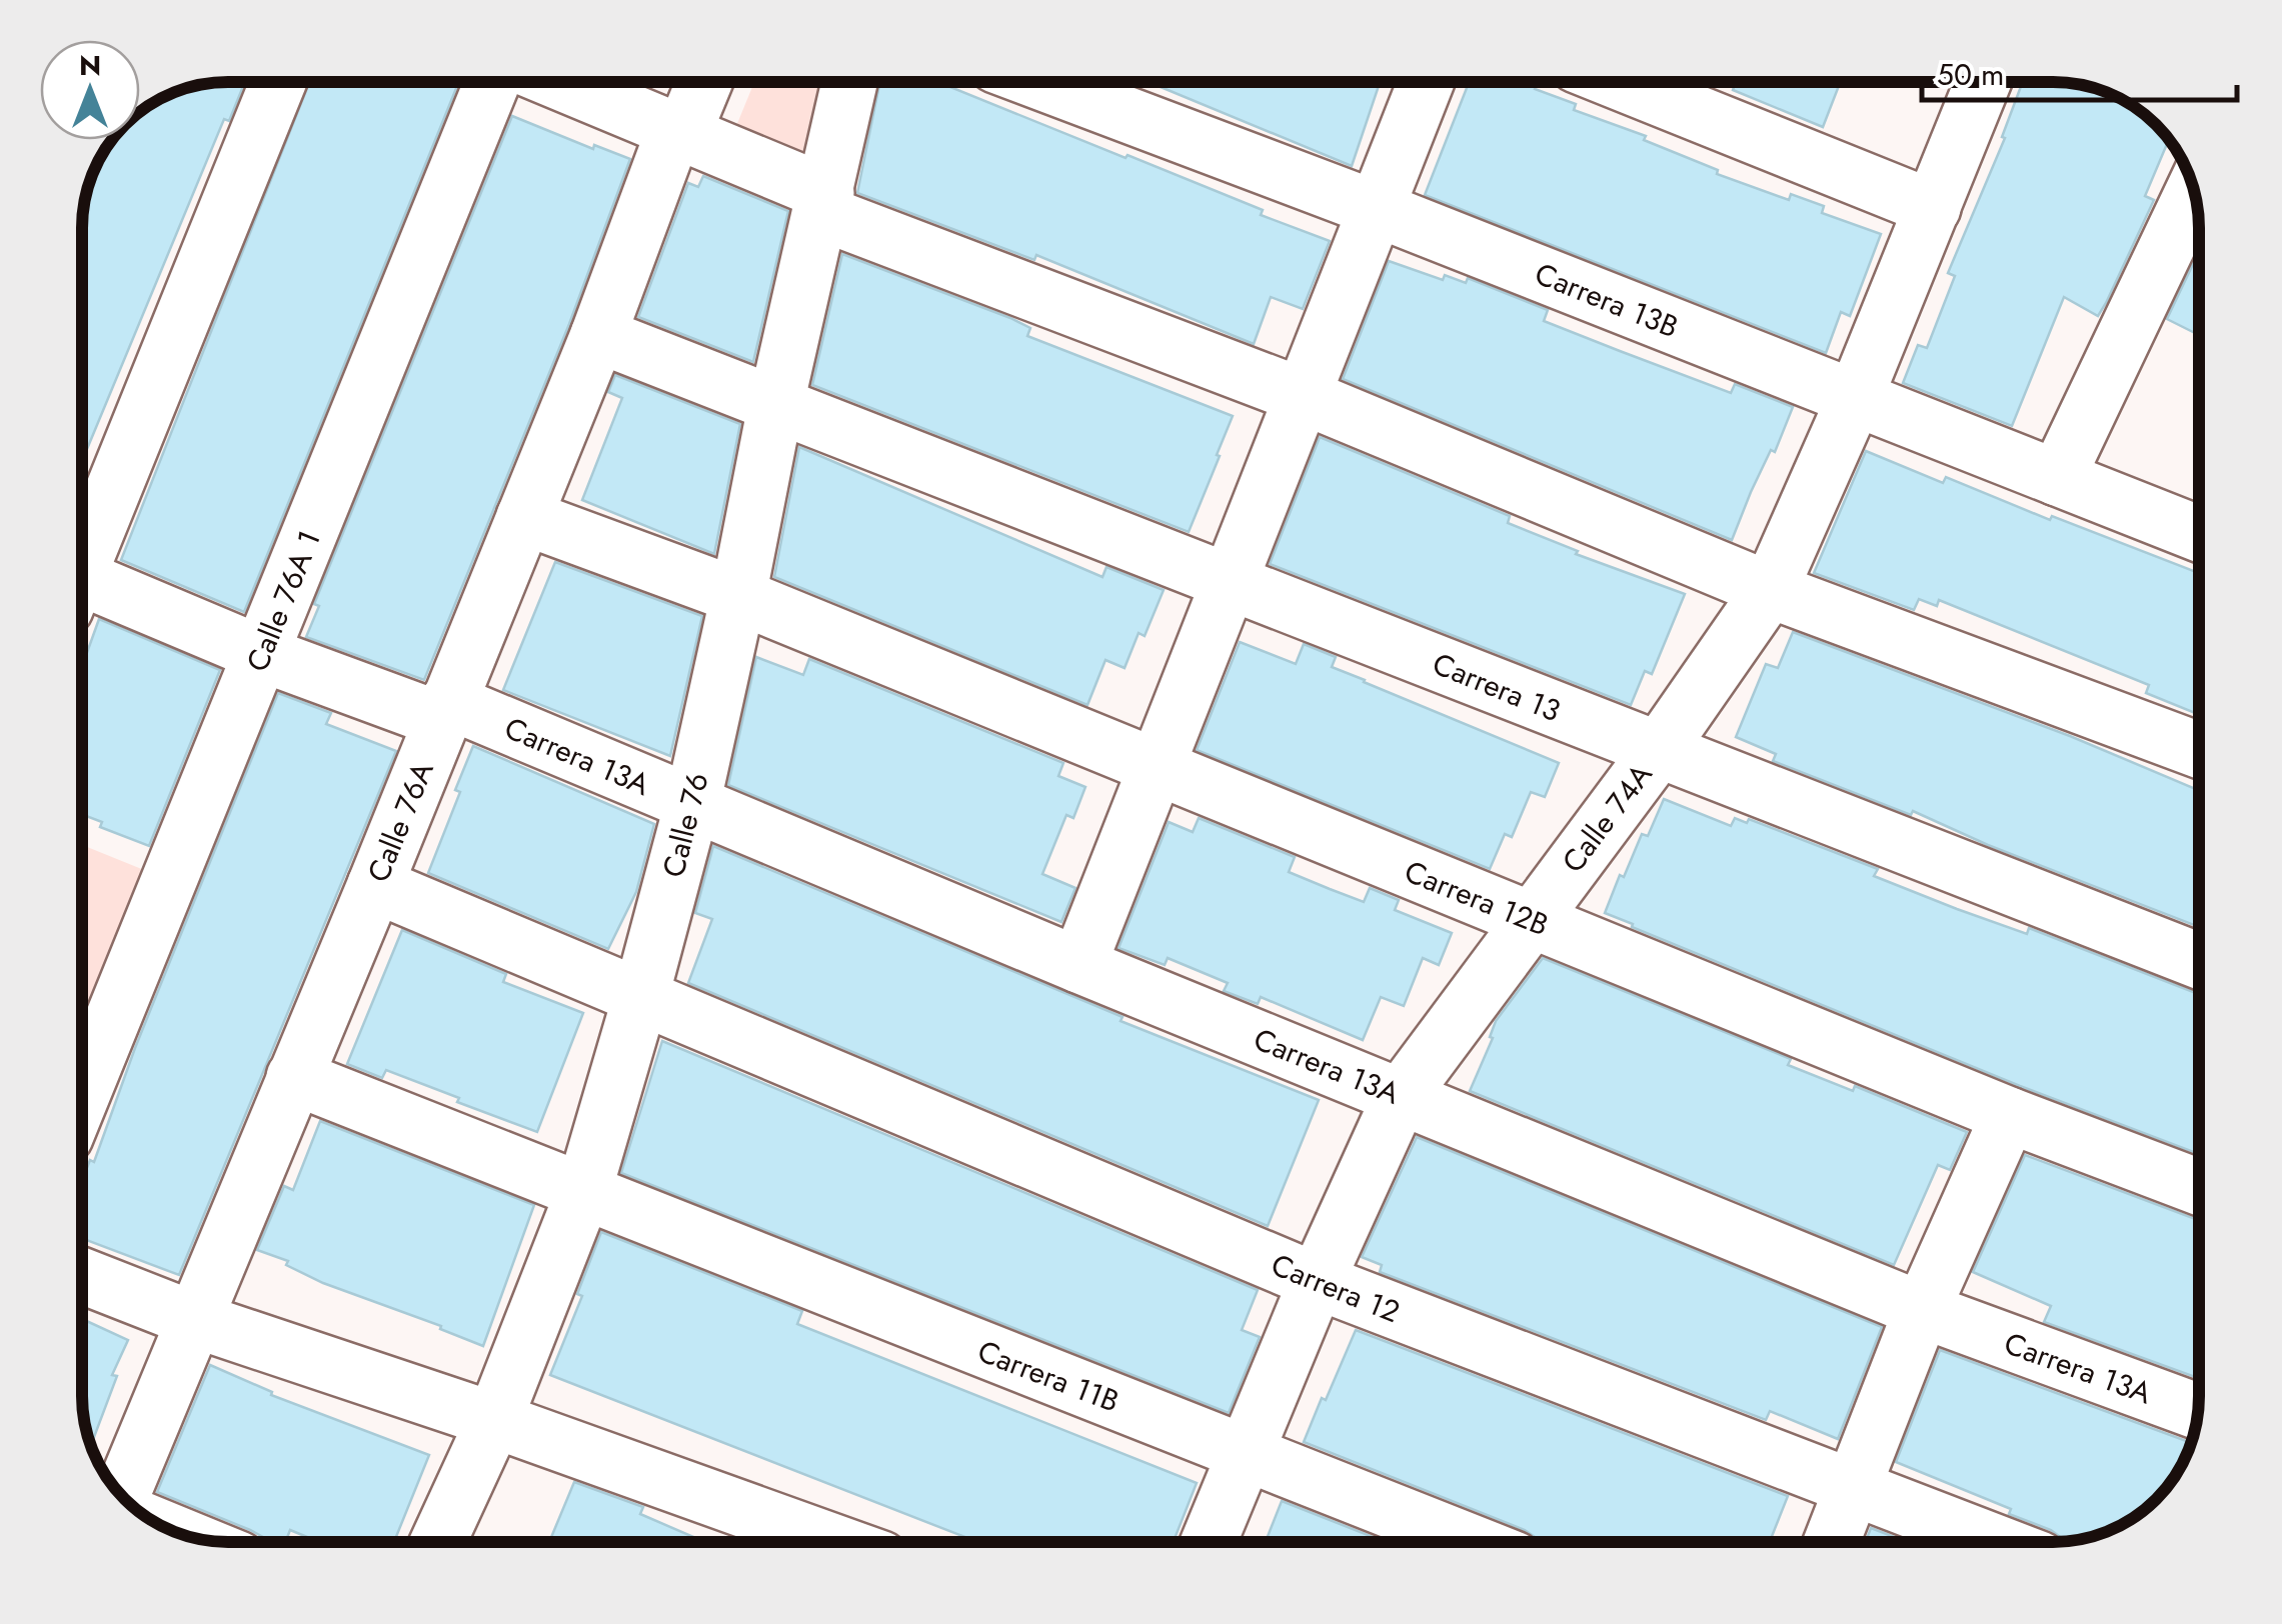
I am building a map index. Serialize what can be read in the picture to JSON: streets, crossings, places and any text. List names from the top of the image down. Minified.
{"streets":{"street":["Carrera 13B","Calle 76A 1","Carrera 13","Carrera 13A","Calle 74A","Calle 76A","Calle 76","Carrera 12B","Carrera 12","Carrera 11B"]},"crossings":[["Carrera 13B","Calle 74A"],["Calle 76A 1","Carrera 13A"],["Carrera 13","Calle 74A"],["Carrera 13","Calle 76A"],["Carrera 13","Calle 76"],["Carrera 13A","Calle 74A"],["Carrera 13A","Calle 76A"],["Carrera 13A","Calle 76"],["Calle 74A","Carrera 12B"],["Calle 74A","Carrera 12"],["Calle 74A","Carrera 11B"],["Calle 76A","Carrera 12"],["Calle 76A","Carrera 11B"],["Calle 76","Carrera 12B"],["Calle 76","Carrera 12"],["Calle 76","Carrera 11B"]],"scale_bar":"50 m","north":"top"}
